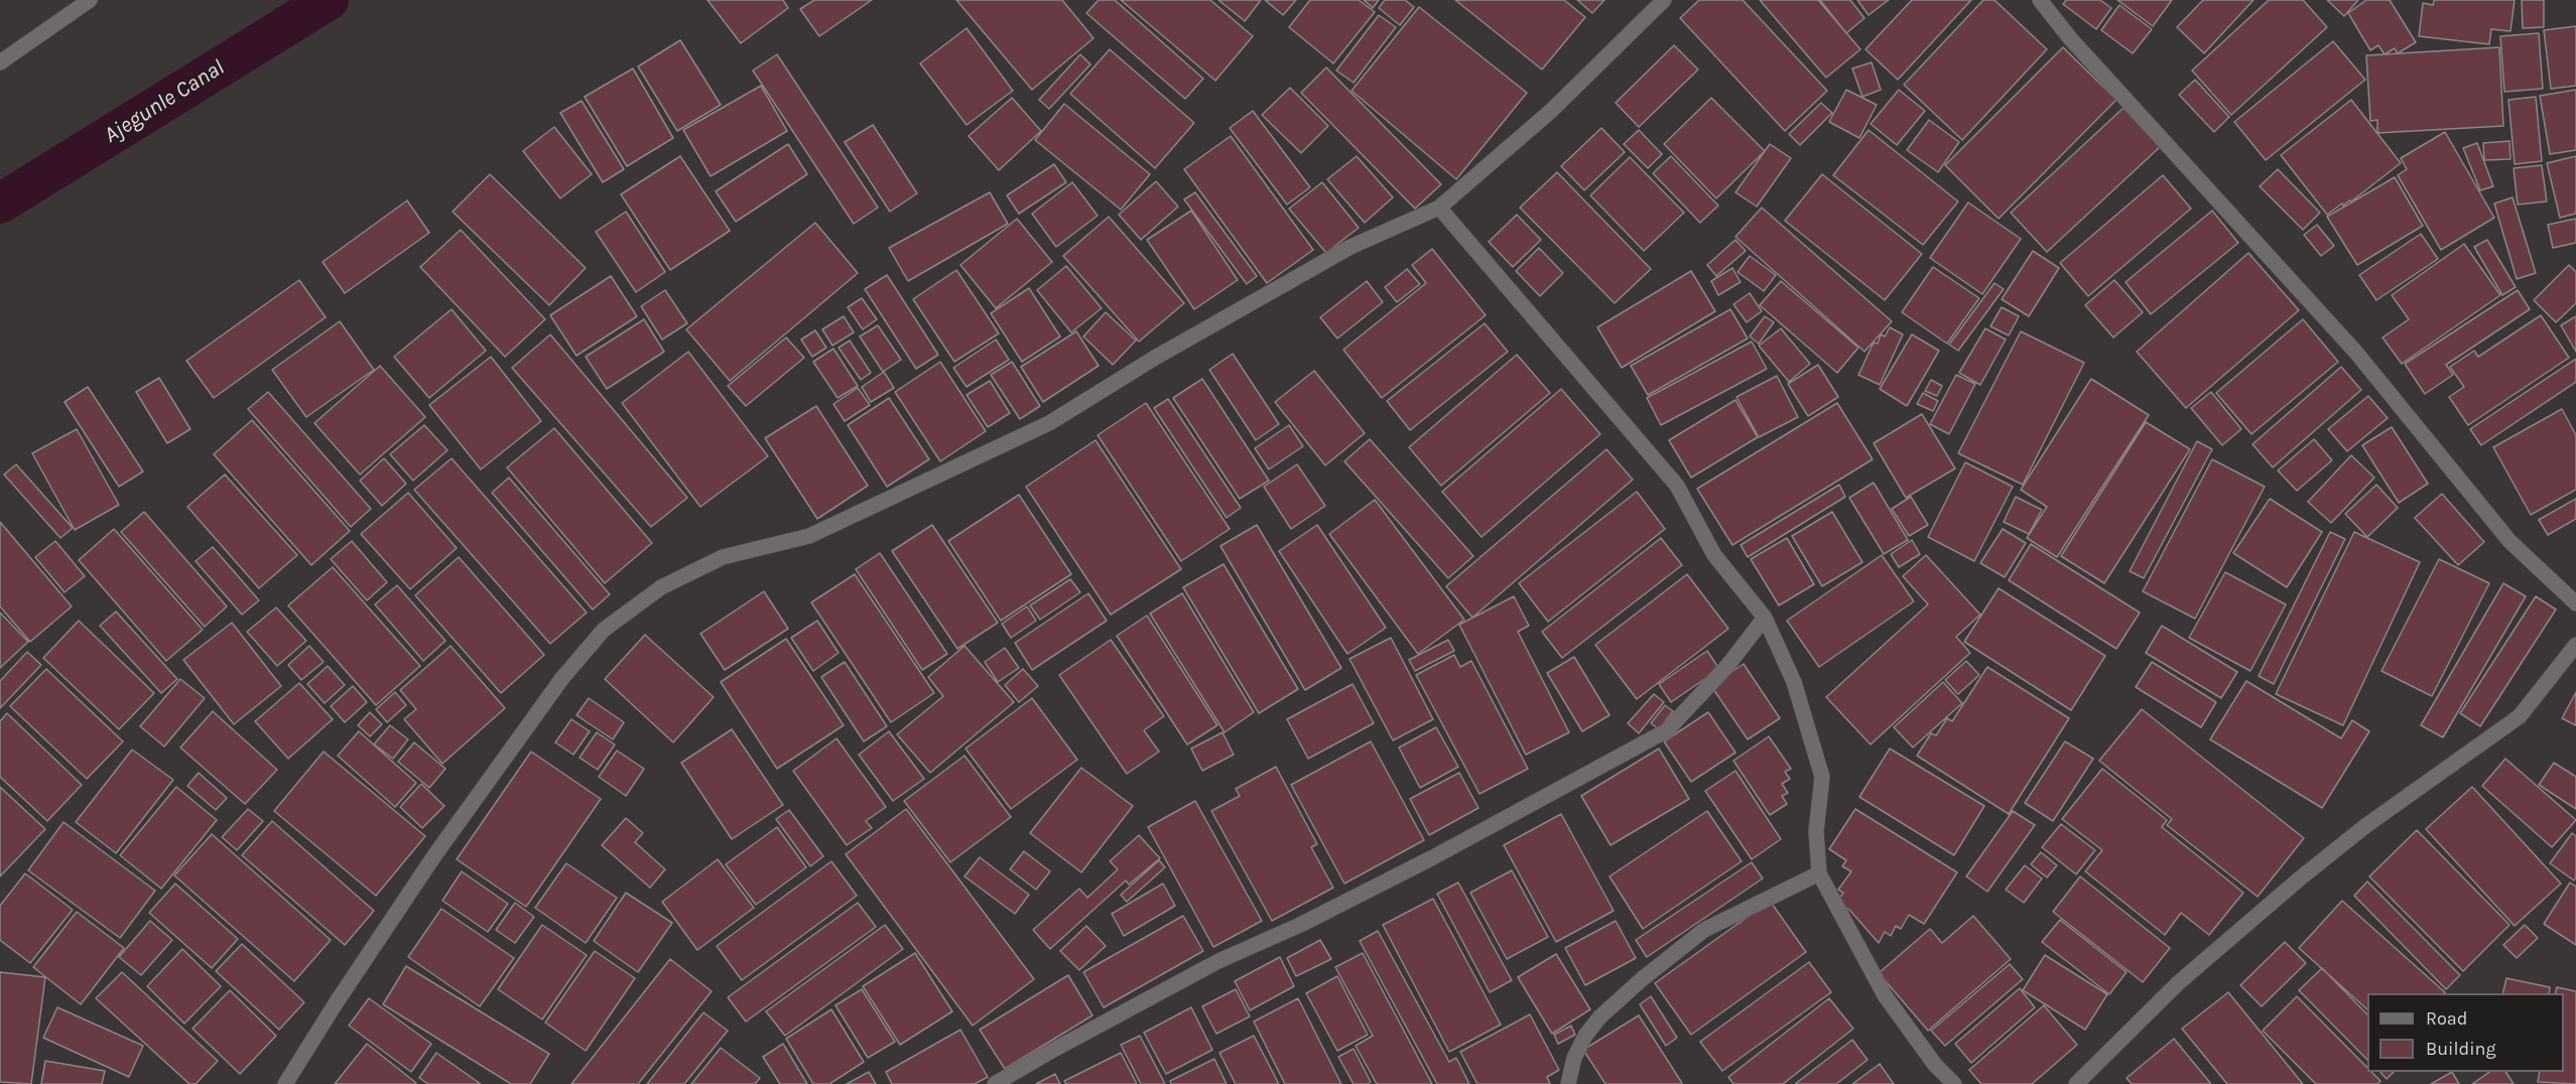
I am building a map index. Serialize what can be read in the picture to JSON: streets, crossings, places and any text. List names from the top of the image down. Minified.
{"water":["Ajegunle Canal"],"legend":["Road","Building"]}
